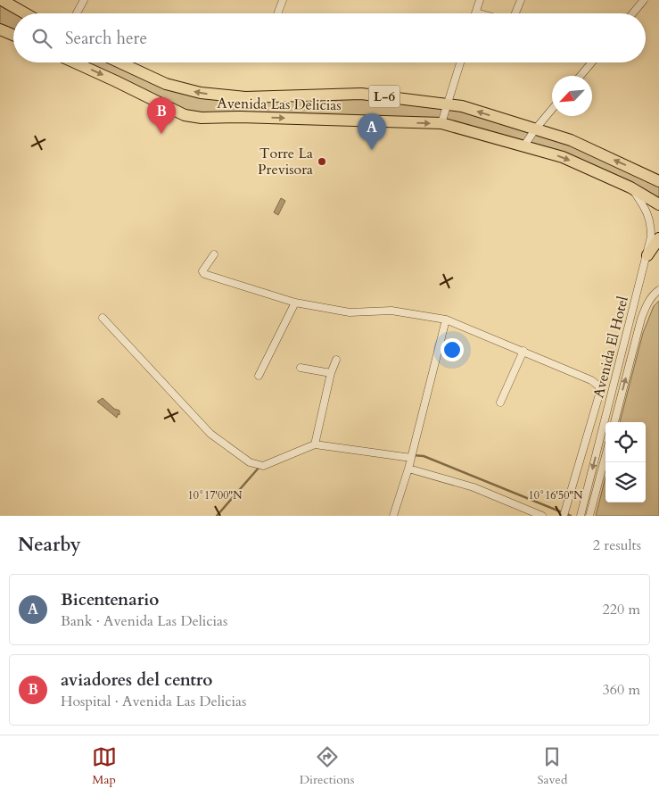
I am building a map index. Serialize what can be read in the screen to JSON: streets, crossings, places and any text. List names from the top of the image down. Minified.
{"streets":{"main road":["L-6","Avenida Las Delicias"],"street":["Avenida El Hotel"]},"crossings":[["Avenida Las Delicias","Avenida El Hotel"]],"places":["Torre La Previsora"],"north":"bottom left","page":{"search":"Search here","pins":["B","A"],"heading":["Nearby","2 results"],"list":[{"mark":"A","name":"Bicentenario","note":"Bank · Avenida Las Delicias","value":"220 m"},{"mark":"B","name":"aviadores del centro","note":"Hospital · Avenida Las Delicias","value":"360 m"}],"nav":["Map","Directions","Saved"]},"coordinates":["10°17'00\"N","10°16'50\"N"]}
